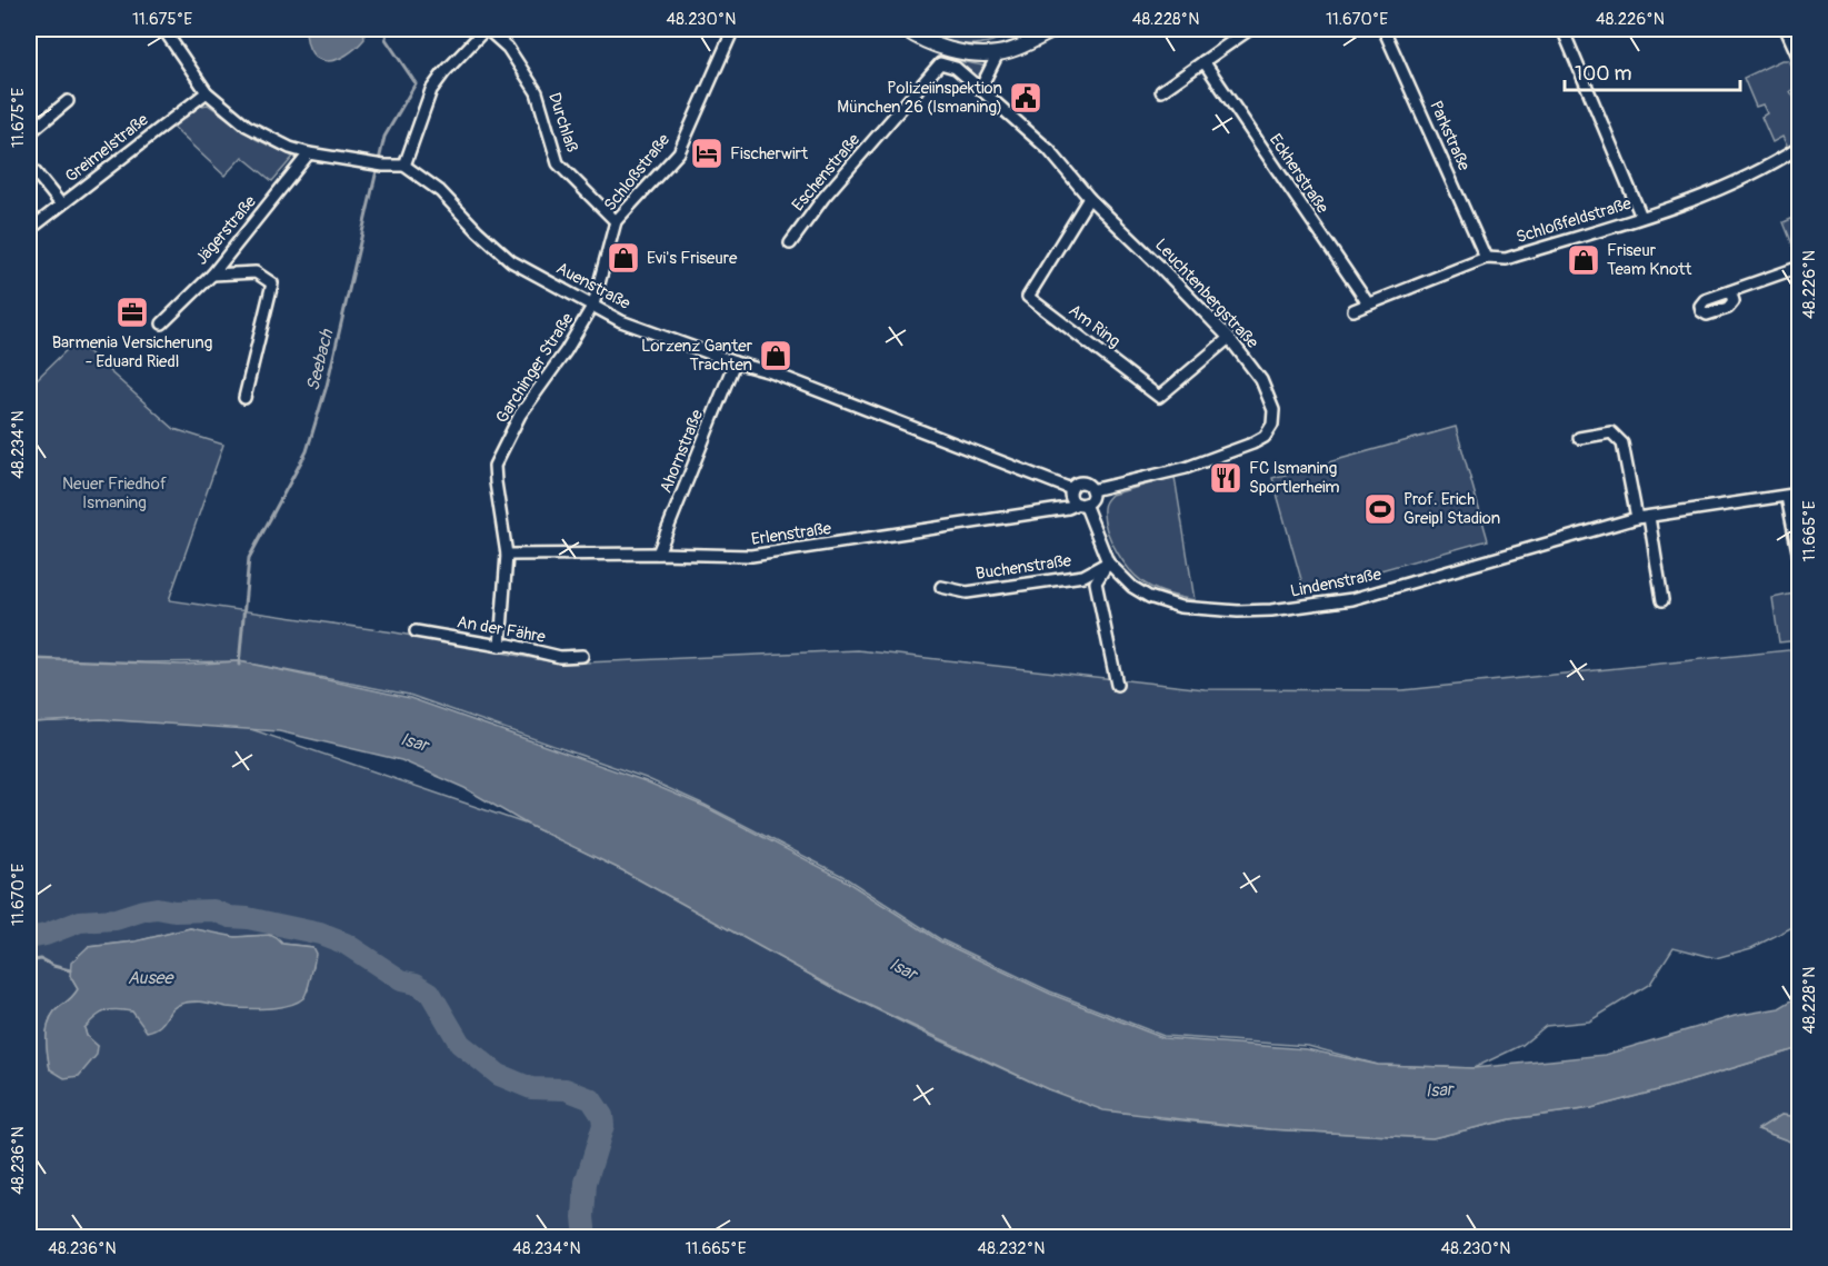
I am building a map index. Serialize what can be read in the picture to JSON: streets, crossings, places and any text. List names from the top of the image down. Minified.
{"streets":{"street":["Durchlaß","Parkstraße","Greimelstraße","Schloßstraße","Eschenstraße","Eckherstraße","Schloßfeldstraße","Jägerstraße","Auenstraße","Leuchtenbergstraße","Am Ring","Garchinger Straße","Ahornstraße","Erlenstraße","Buchenstraße","Lindenstraße","An der Fähre"]},"crossings":[["Durchlaß","Schloßstraße"],["Parkstraße","Schloßfeldstraße"],["Schloßstraße","Auenstraße"],["Schloßstraße","Garchinger Straße"],["Eckherstraße","Schloßfeldstraße"],["Auenstraße","Leuchtenbergstraße"],["Auenstraße","Garchinger Straße"],["Auenstraße","Ahornstraße"],["Auenstraße","Erlenstraße"],["Auenstraße","Lindenstraße"],["Leuchtenbergstraße","Am Ring"],["Leuchtenbergstraße","Erlenstraße"],["Leuchtenbergstraße","Lindenstraße"],["Garchinger Straße","Erlenstraße"],["Garchinger Straße","An der Fähre"],["Ahornstraße","Erlenstraße"],["Erlenstraße","Lindenstraße"],["Buchenstraße","Lindenstraße"]],"water":["Seebach","Isar","Ausee"],"parks":["Neuer Friedhof Ismaning"],"places":{"public building":["Polizeiinspektion München 26 (Ismaning)"],"hotel":["Fischerwirt"],"shop":["Evi's Friseure","Friseur Team Knott","Lorzenz Ganter Trachten"],"office":["Barmenia Versicherung - Eduard Riedl"],"restaurant":["FC Ismaning Sportlerheim"],"sports":["Prof. Erich Greipl Stadion"]},"scale_bar":"100 m","coordinates":["11.675°E","48.230°N","48.228°N","11.670°E","48.226°N","48.234°N","11.665°E","48.236°N","48.232°N"]}
